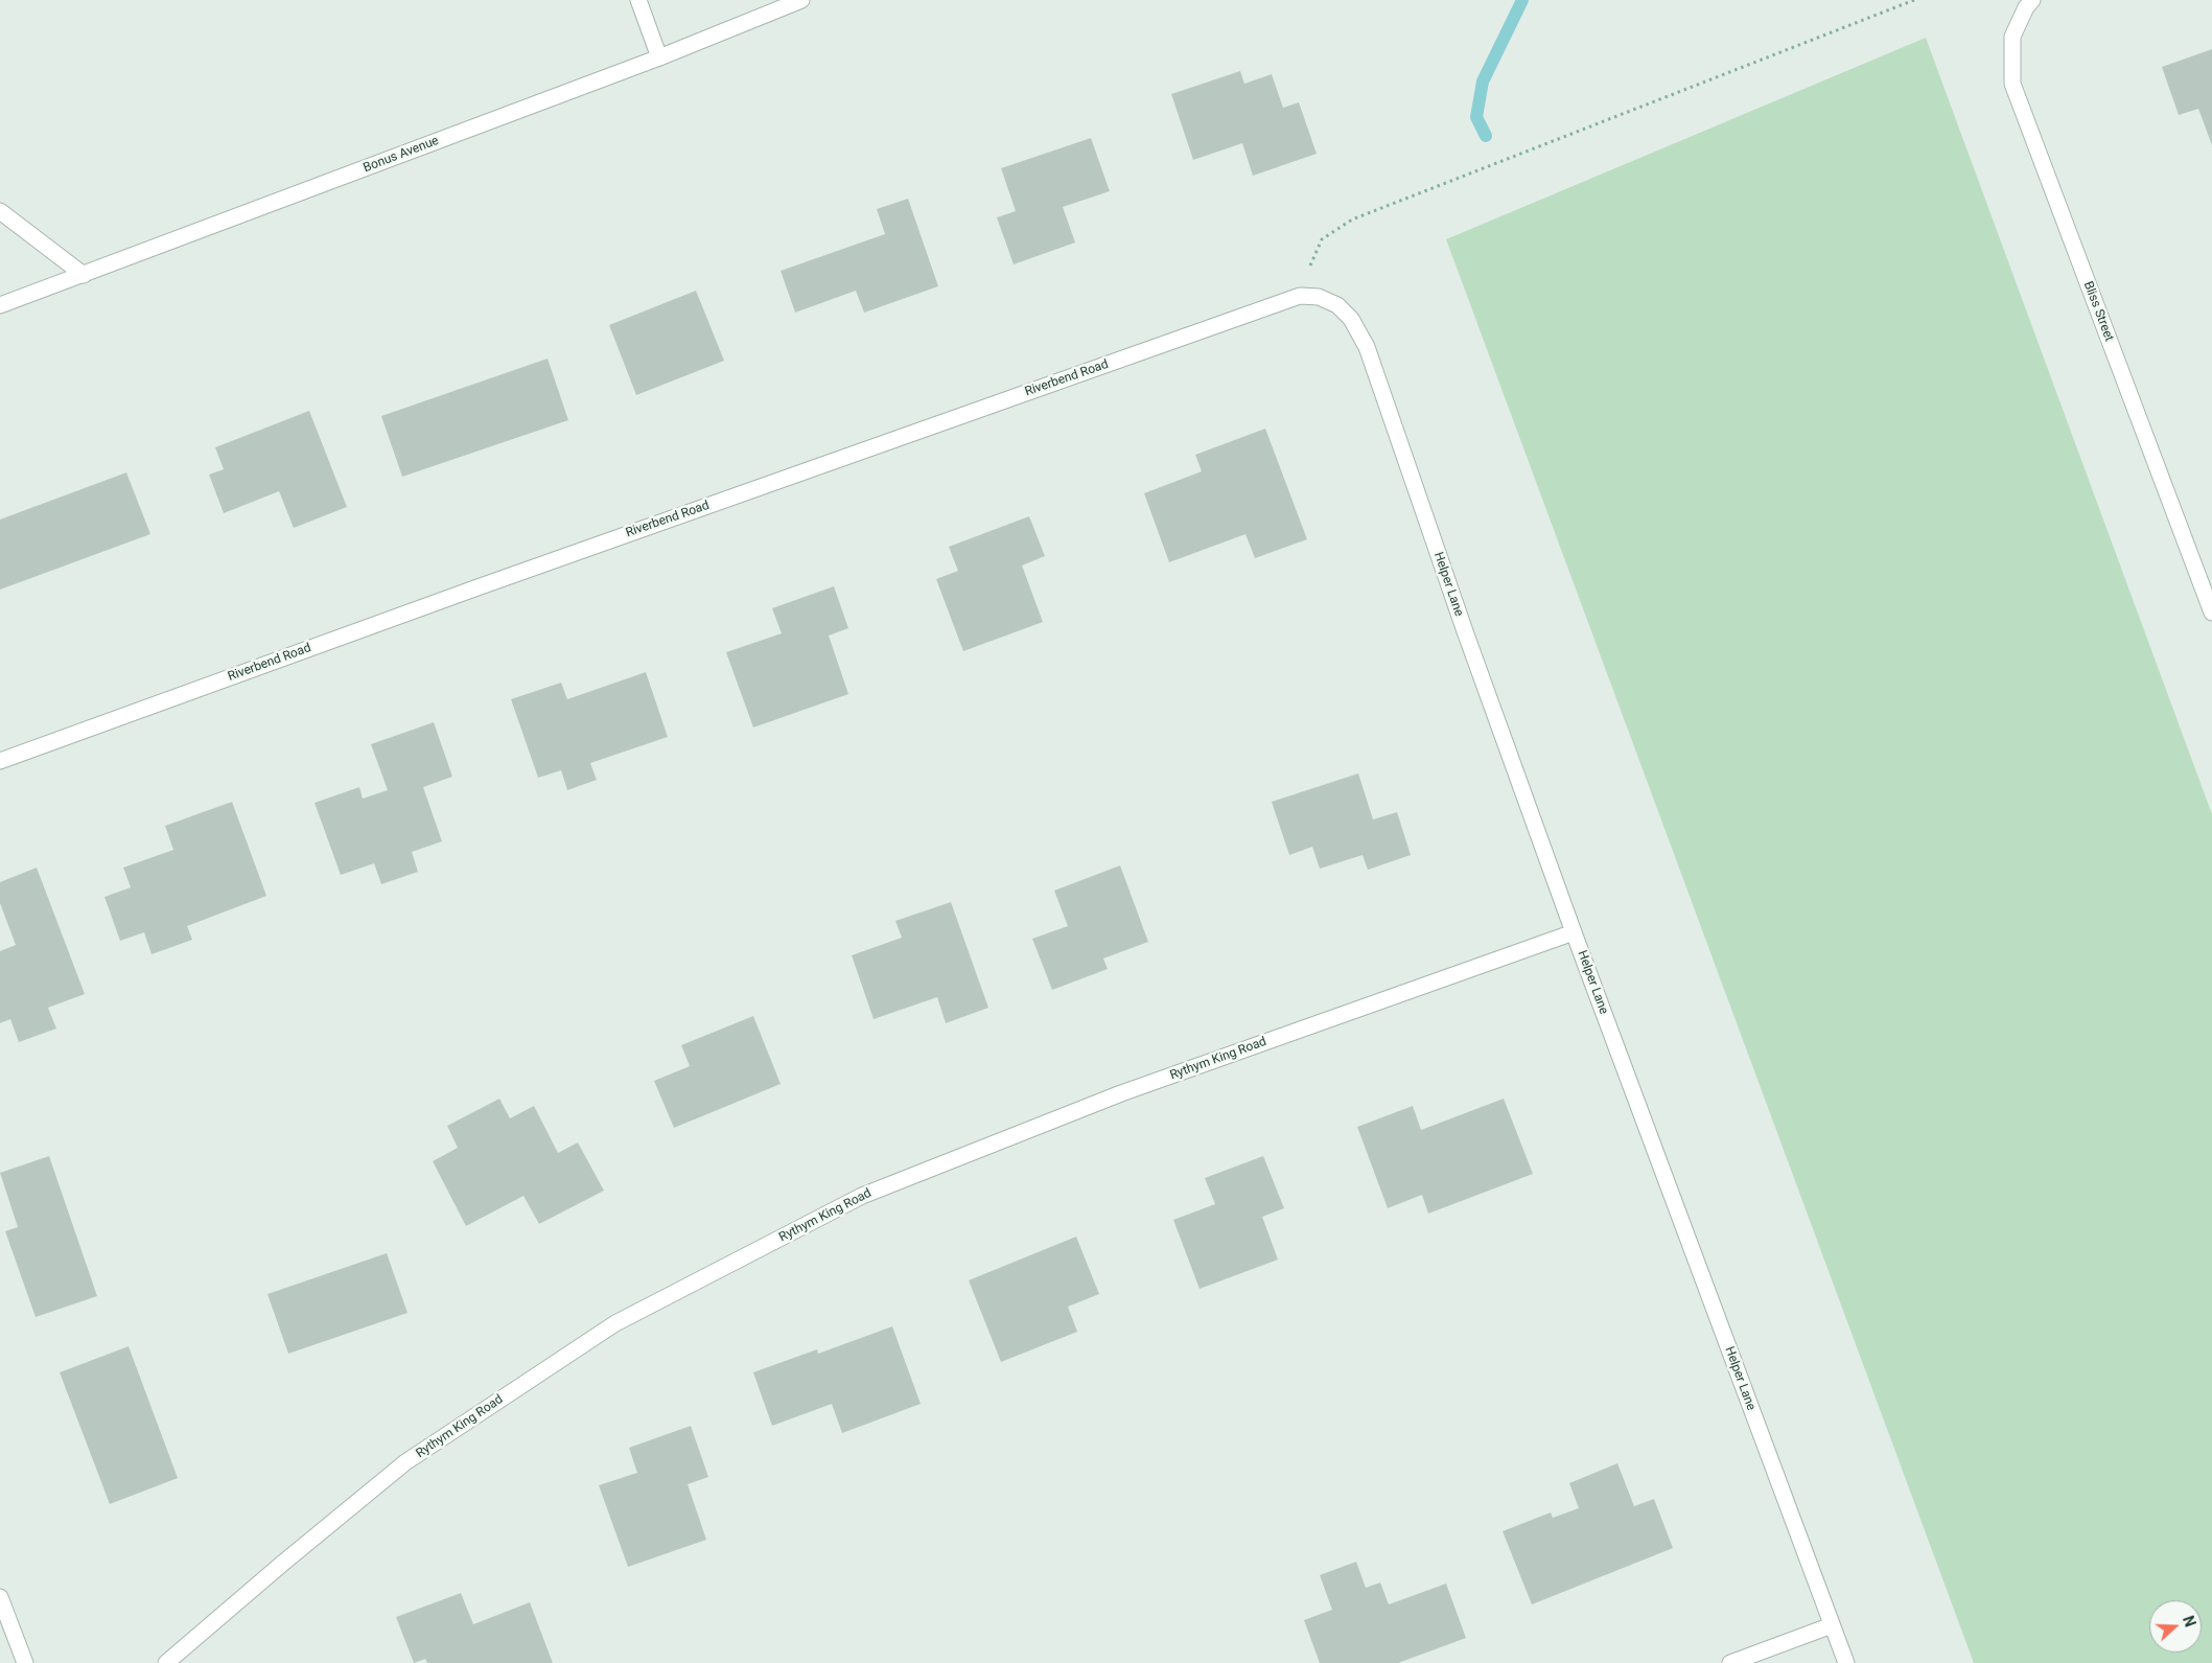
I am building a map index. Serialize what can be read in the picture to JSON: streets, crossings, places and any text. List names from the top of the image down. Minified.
{"streets":{"street":["Bonus Avenue","Bliss Street","Riverbend Road","Helper Lane","Rythym King Road"]},"crossings":[["Riverbend Road","Helper Lane"],["Helper Lane","Rythym King Road"]],"north":"right"}
